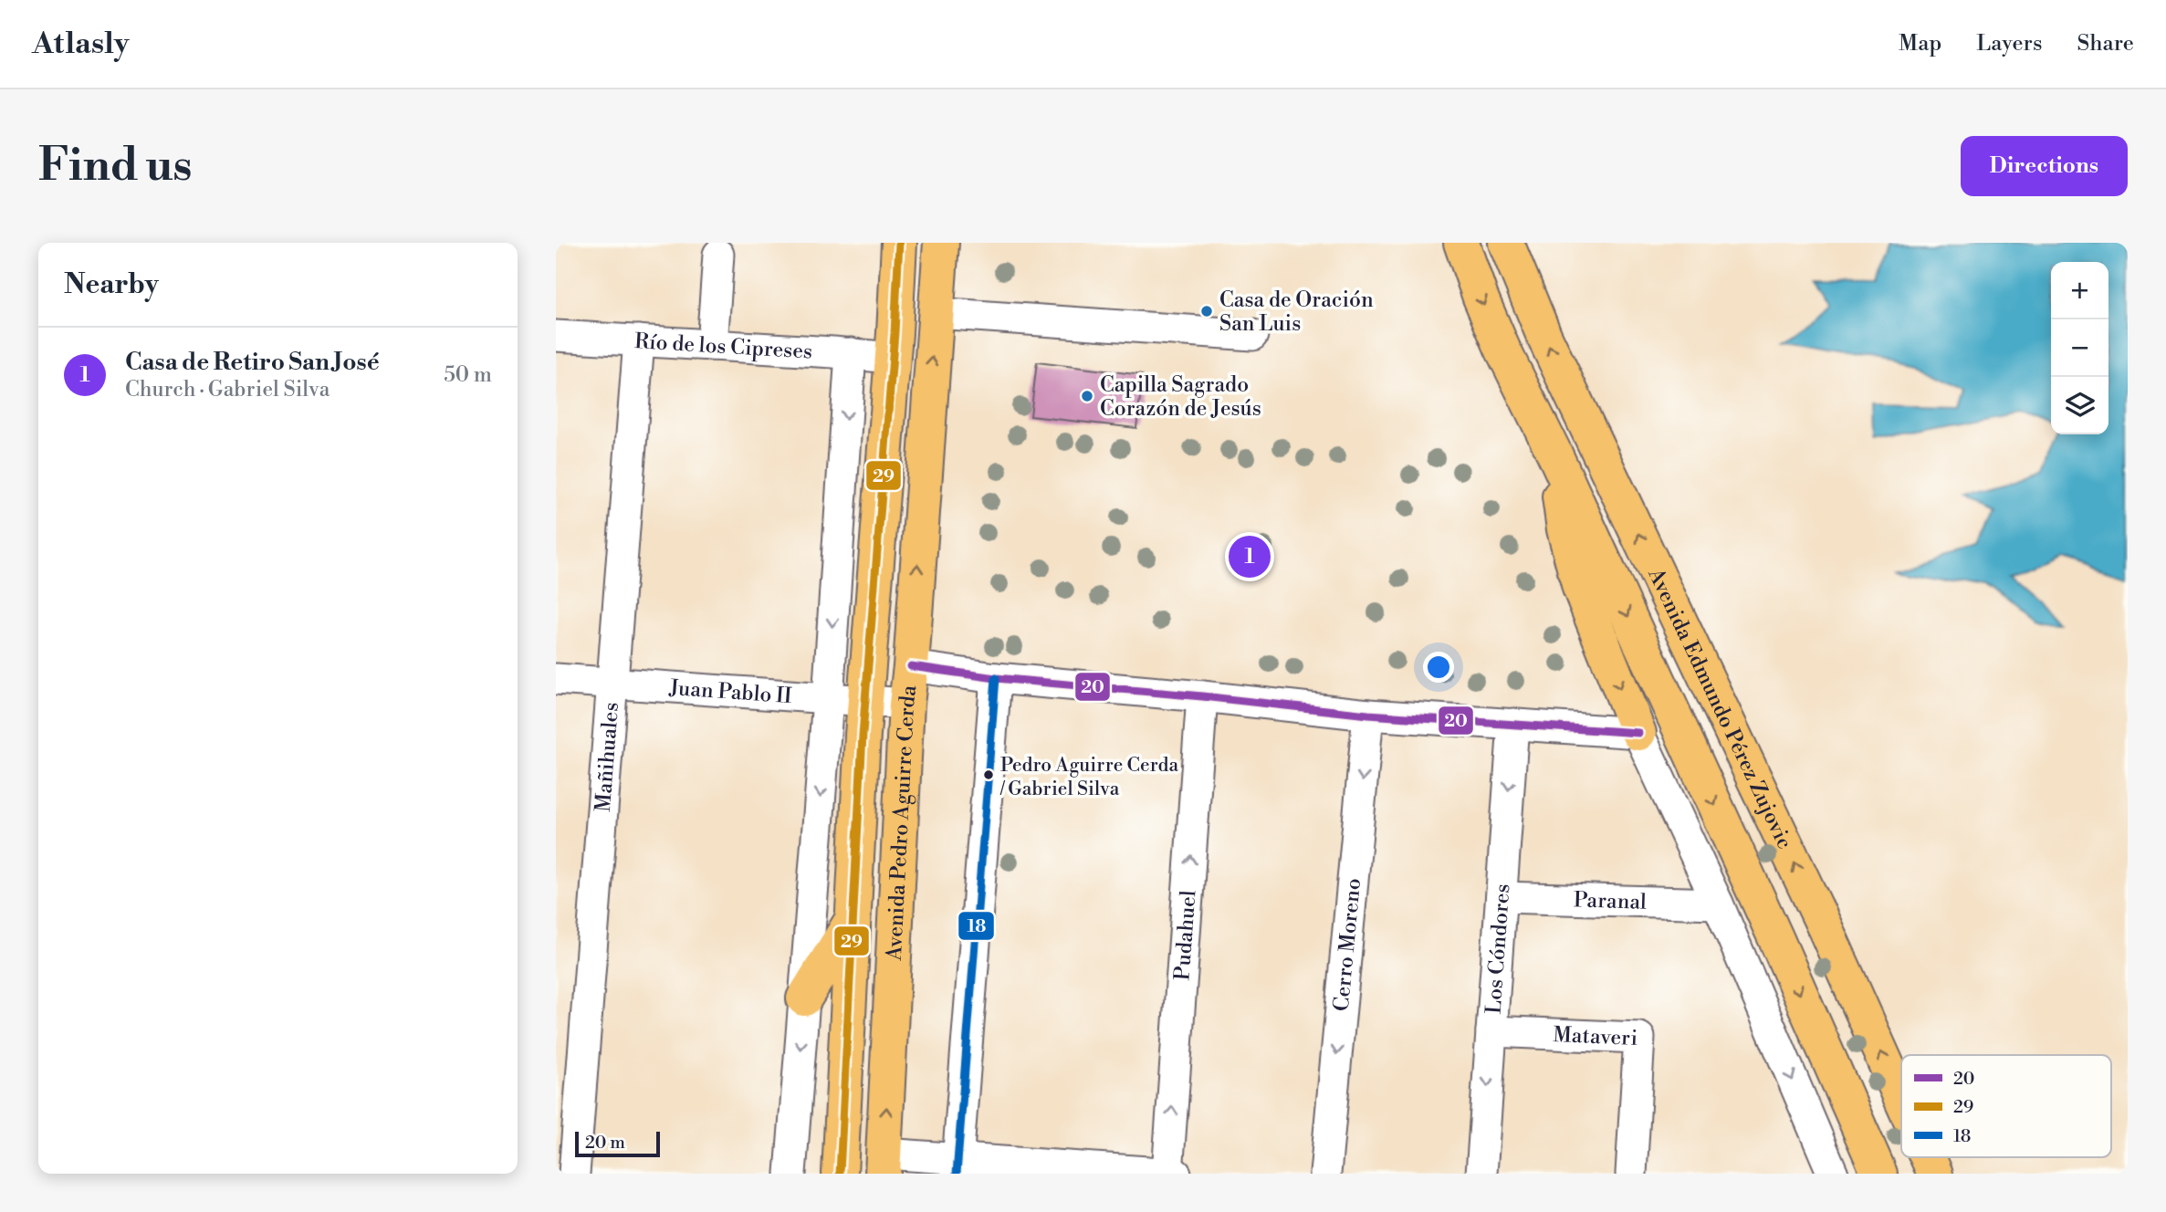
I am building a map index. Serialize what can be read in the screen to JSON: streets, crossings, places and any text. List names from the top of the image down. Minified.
{"streets":{"main road":["Avenida Edmundo Pérez Zujovic","Avenida Pedro Aguirre Cerda"],"street":["Río de los Cipreses","Juan Pablo II","Mañihuales","Paranal","Pudahuel","Cerro Moreno","Los Cóndores","Mataveri"]},"crossings":[["Río de los Cipreses","Mañihuales"],["Río de los Cipreses","Avenida Pedro Aguirre Cerda"],["Juan Pablo II","Mañihuales"],["Juan Pablo II","Avenida Pedro Aguirre Cerda"],["Paranal","Los Cóndores"],["Los Cóndores","Mataveri"]],"one_way":["Cerro Moreno","Los Cóndores"],"places":["Casa de Oración San Luis","Capilla Sagrado Corazón de Jesús","Pedro Aguirre Cerda / Gabriel Silva"],"lines":["transit line 29","transit line 20","transit line 18"],"legend":["20","29","18"],"scale_bar":"20 m","page":{"header":"Atlasly","nav":["Map","Layers","Share"],"buttons":"Directions","title":"Find us","heading":"Nearby","map_buttons":["+","−"],"list":[{"mark":"1","name":"Casa de Retiro San José","note":"Church · Gabriel Silva","value":"50 m"}],"pins":"1","scale":"20 m"}}
